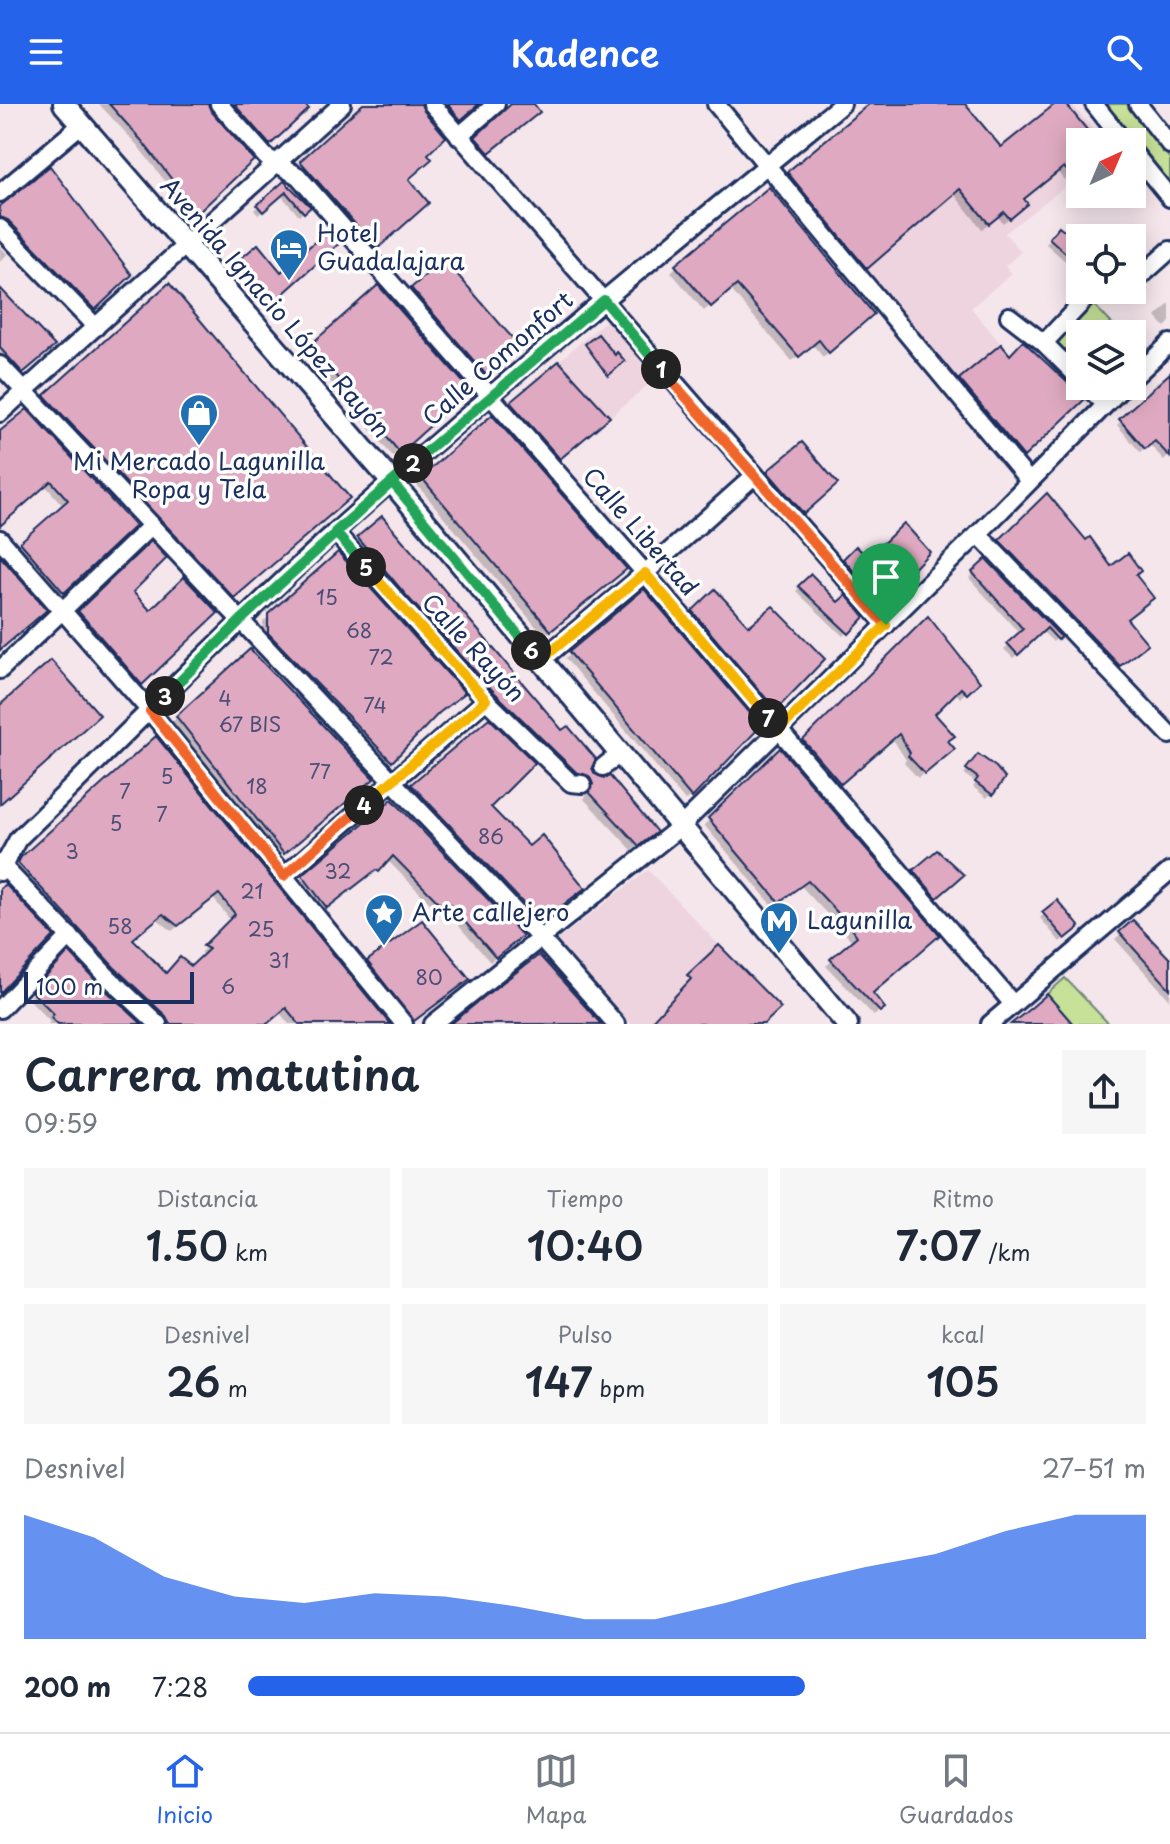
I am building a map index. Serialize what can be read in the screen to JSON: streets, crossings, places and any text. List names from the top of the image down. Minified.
{"streets":{"main road":["Avenida Ignacio López Rayón"],"street":["Calle Comonfort","Calle Libertad","Calle Rayón"]},"crossings":[["Avenida Ignacio López Rayón","Calle Comonfort"],["Calle Comonfort","Calle Libertad"],["Calle Comonfort","Calle Rayón"]],"places":{"hotel":["Hotel Guadalajara"],"shop":["Mi Mercado Lagunilla Ropa y Tela"],"place":["Arte callejero"],"metro station":["Lagunilla"]},"house_numbers":["15","68","72","4","74","67 BIS","77","5","18","7","7","5","86","3","32","21","58","25","31","80","6"],"scale_bar":"100 m","north":"top right","page":{"header":"Kadence","pins":["1","2","5","6","3","7","4"],"scale":"100 m","heading":["Carrera matutina","09:59"],"stats":[["Distancia","1.50 km"],["Tiempo","10:40"],["Ritmo","7:07 /km"],["Desnivel","26 m"],["Pulso","147 bpm"],["kcal","105"]],"chart":["Desnivel","27–51 m"],"list":[{"name":"200 m","note":"7:28"}],"tabs":["Inicio","Mapa","Guardados"]}}
